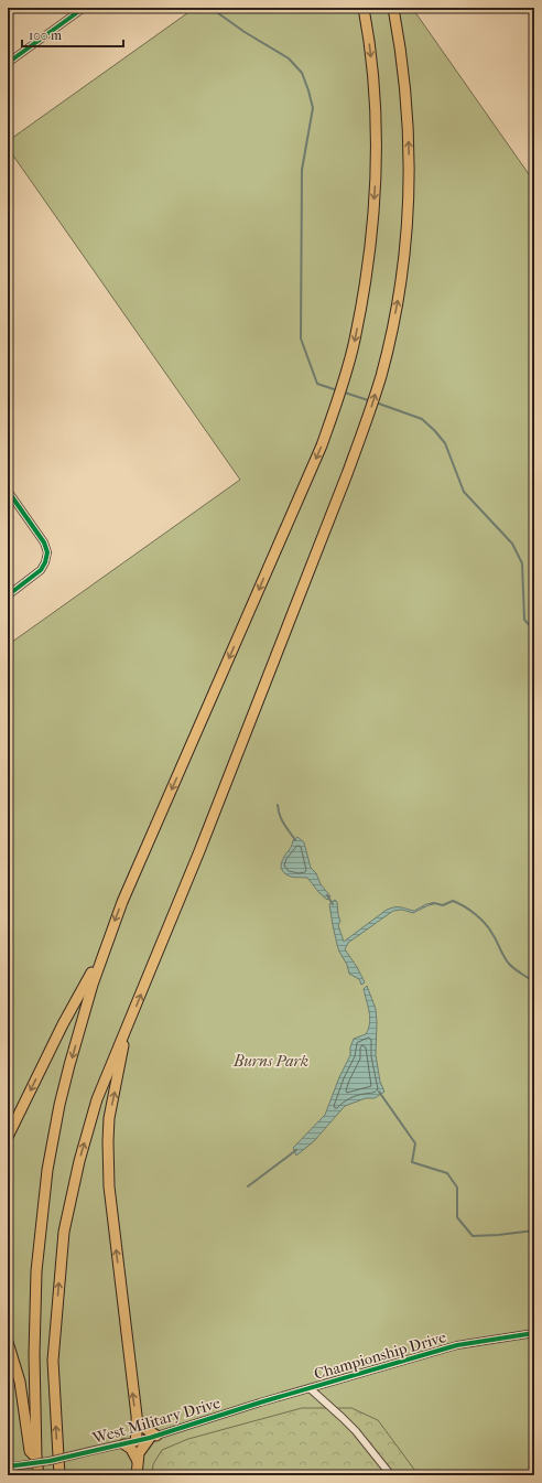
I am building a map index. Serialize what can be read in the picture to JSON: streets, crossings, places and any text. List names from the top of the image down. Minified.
{"streets":{"street":["Championship Drive","West Military Drive"]},"crossings":[["Championship Drive","West Military Drive"]],"parks":["Burns Park"],"scale_bar":"100 m"}
